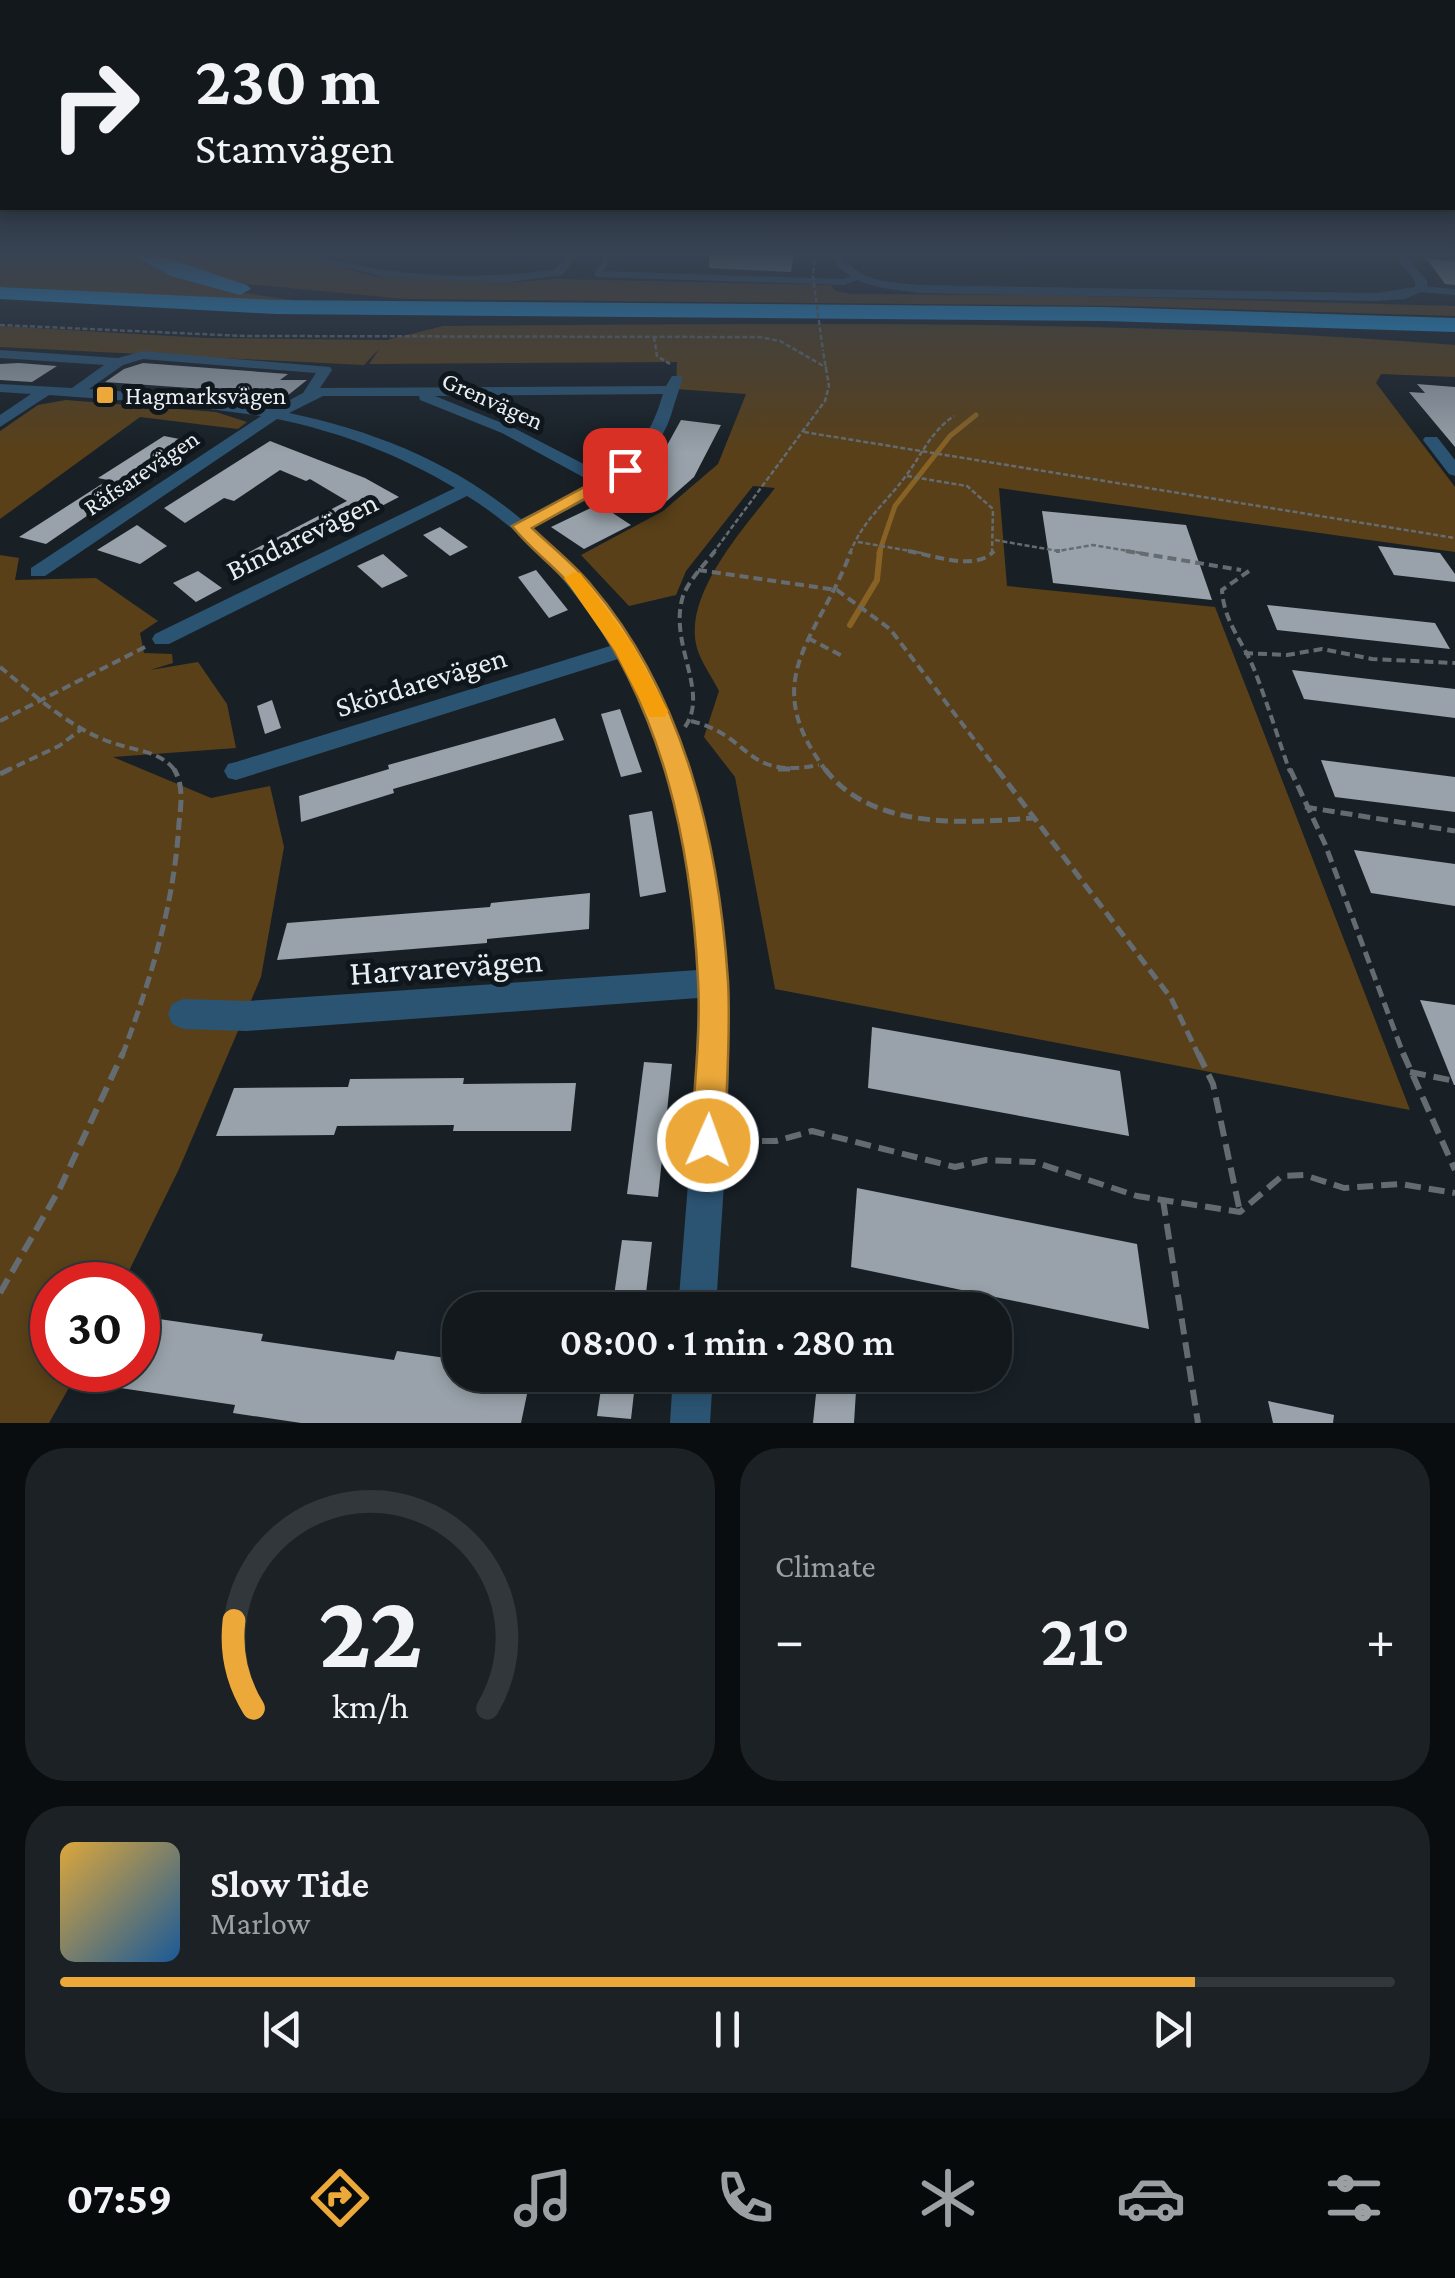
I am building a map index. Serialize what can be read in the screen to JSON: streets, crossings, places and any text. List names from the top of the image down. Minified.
{"streets":{"street":["Grenvägen","Räfsarevägen","Bindarevägen","Skördarevägen","Harvarevägen"]},"places":{"transit":["Hagmarksvägen"]},"page":{"turn":["230 m","Stamvägen"],"limit":"30","trip":"08:00 · 1 min · 280 m","tile":"Climate","heat":["−","21°","+"],"song":["Slow Tide","Marlow"],"tabs":"07:59","gauge":["22","km/h"]}}
